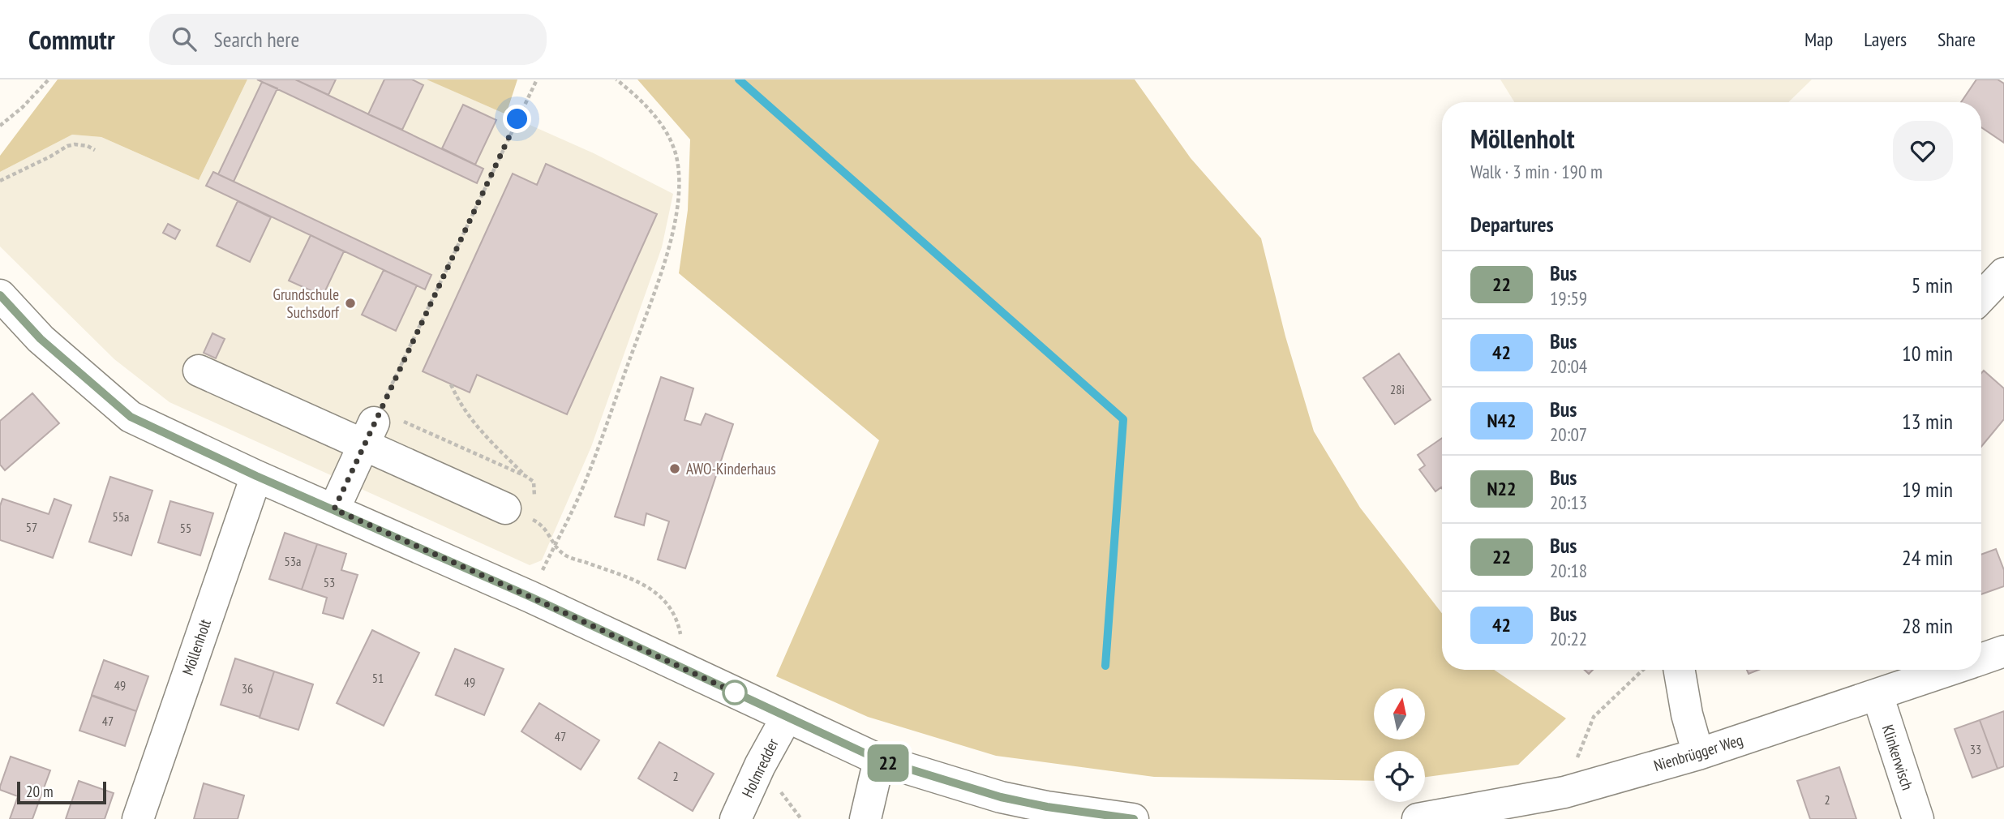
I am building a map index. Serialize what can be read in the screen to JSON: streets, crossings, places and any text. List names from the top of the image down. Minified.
{"streets":{"street":["Möllenholt","Nienbrügger Weg","Klinkerwisch","Holmredder"]},"crossings":[["Nienbrügger Weg","Klinkerwisch"]],"places":["Grundschule Suchsdorf","AWO-Kinderhaus"],"lines":["bus line 22"],"house_numbers":["28i","55a","57","55","53a","53","51","49","49","36","47","47","33","2","2"],"scale_bar":"20 m","north":"top","page":{"header":"Commutr","search":"Search here","nav":["Map","Layers","Share"],"on_map":"22","heading":[["Möllenholt","Walk · 3 min · 190 m"],"Departures"],"list":[{"mark":"22","name":"Bus","note":"19:59","value":"5 min"},{"mark":"42","name":"Bus","note":"20:04","value":"10 min"},{"mark":"N42","name":"Bus","note":"20:07","value":"13 min"},{"mark":"N22","name":"Bus","note":"20:13","value":"19 min"},{"mark":"22","name":"Bus","note":"20:18","value":"24 min"},{"mark":"42","name":"Bus","note":"20:22","value":"28 min"}],"scale":"20 m"}}
